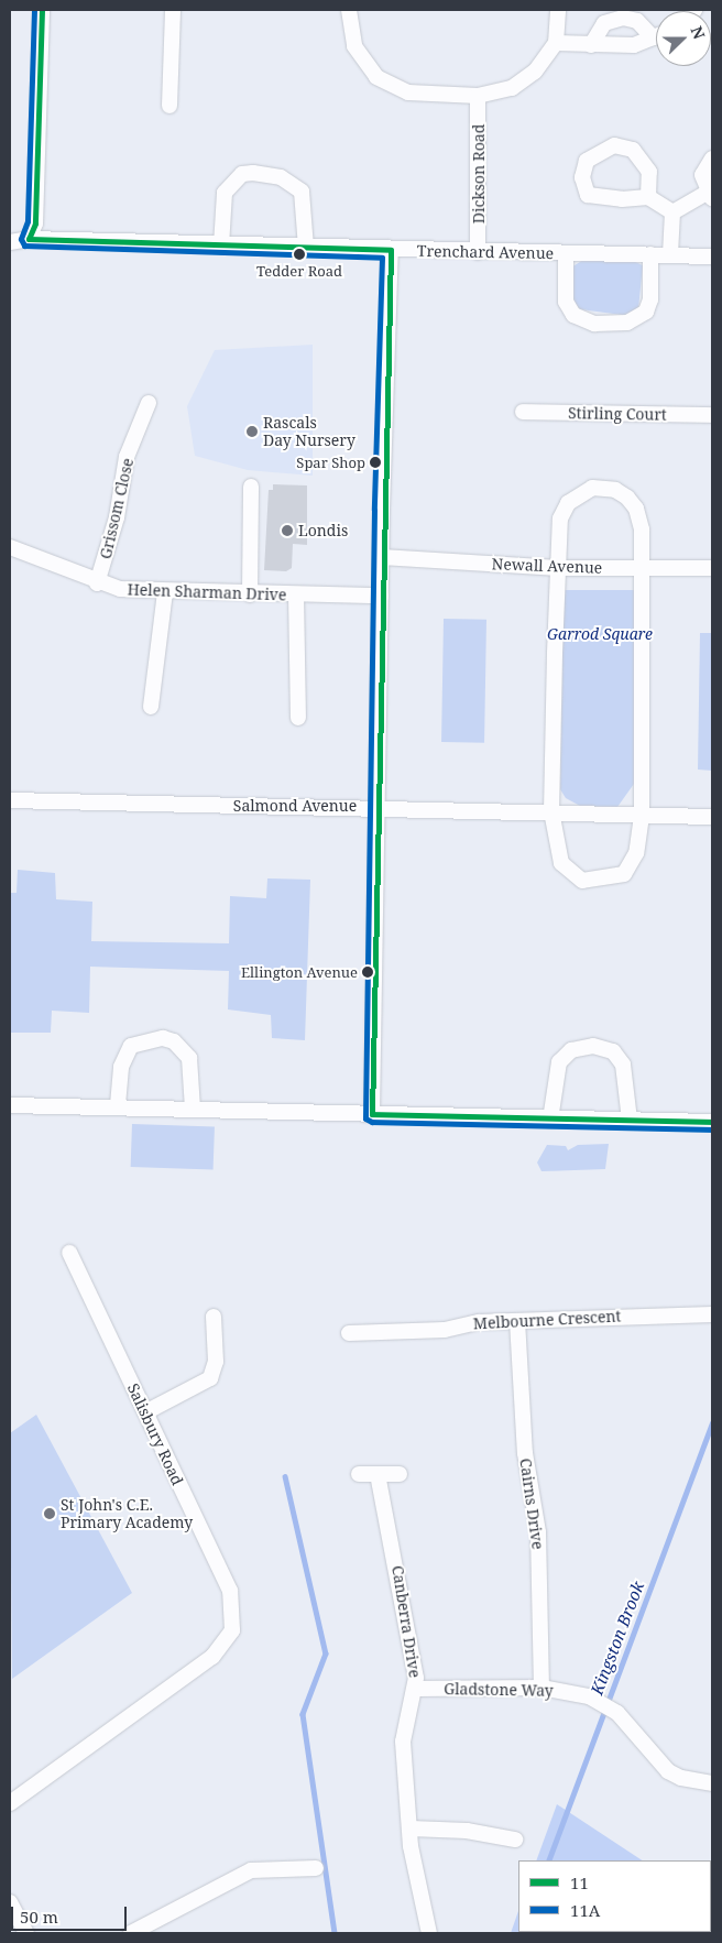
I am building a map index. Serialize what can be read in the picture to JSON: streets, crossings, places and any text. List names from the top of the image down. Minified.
{"streets":{"street":["Dickson Road","Trenchard Avenue","Stirling Court","Grissom Close","Newall Avenue","Helen Sharman Drive","Salmond Avenue","Melbourne Crescent","Salisbury Road","Cairns Drive","Canberra Drive","Gladstone Way"]},"crossings":[["Dickson Road","Trenchard Avenue"],["Grissom Close","Helen Sharman Drive"],["Melbourne Crescent","Cairns Drive"],["Cairns Drive","Gladstone Way"],["Canberra Drive","Gladstone Way"]],"water":["Kingston Brook"],"parks":["Garrod Square"],"places":["Tedder Road","Rascals Day Nursery","Spar Shop","Londis","Ellington Avenue","St John's C.E. Primary Academy"],"lines":["transit line 11","transit line 11A"],"legend":["11","11A"],"scale_bar":"50 m","north":"right"}
